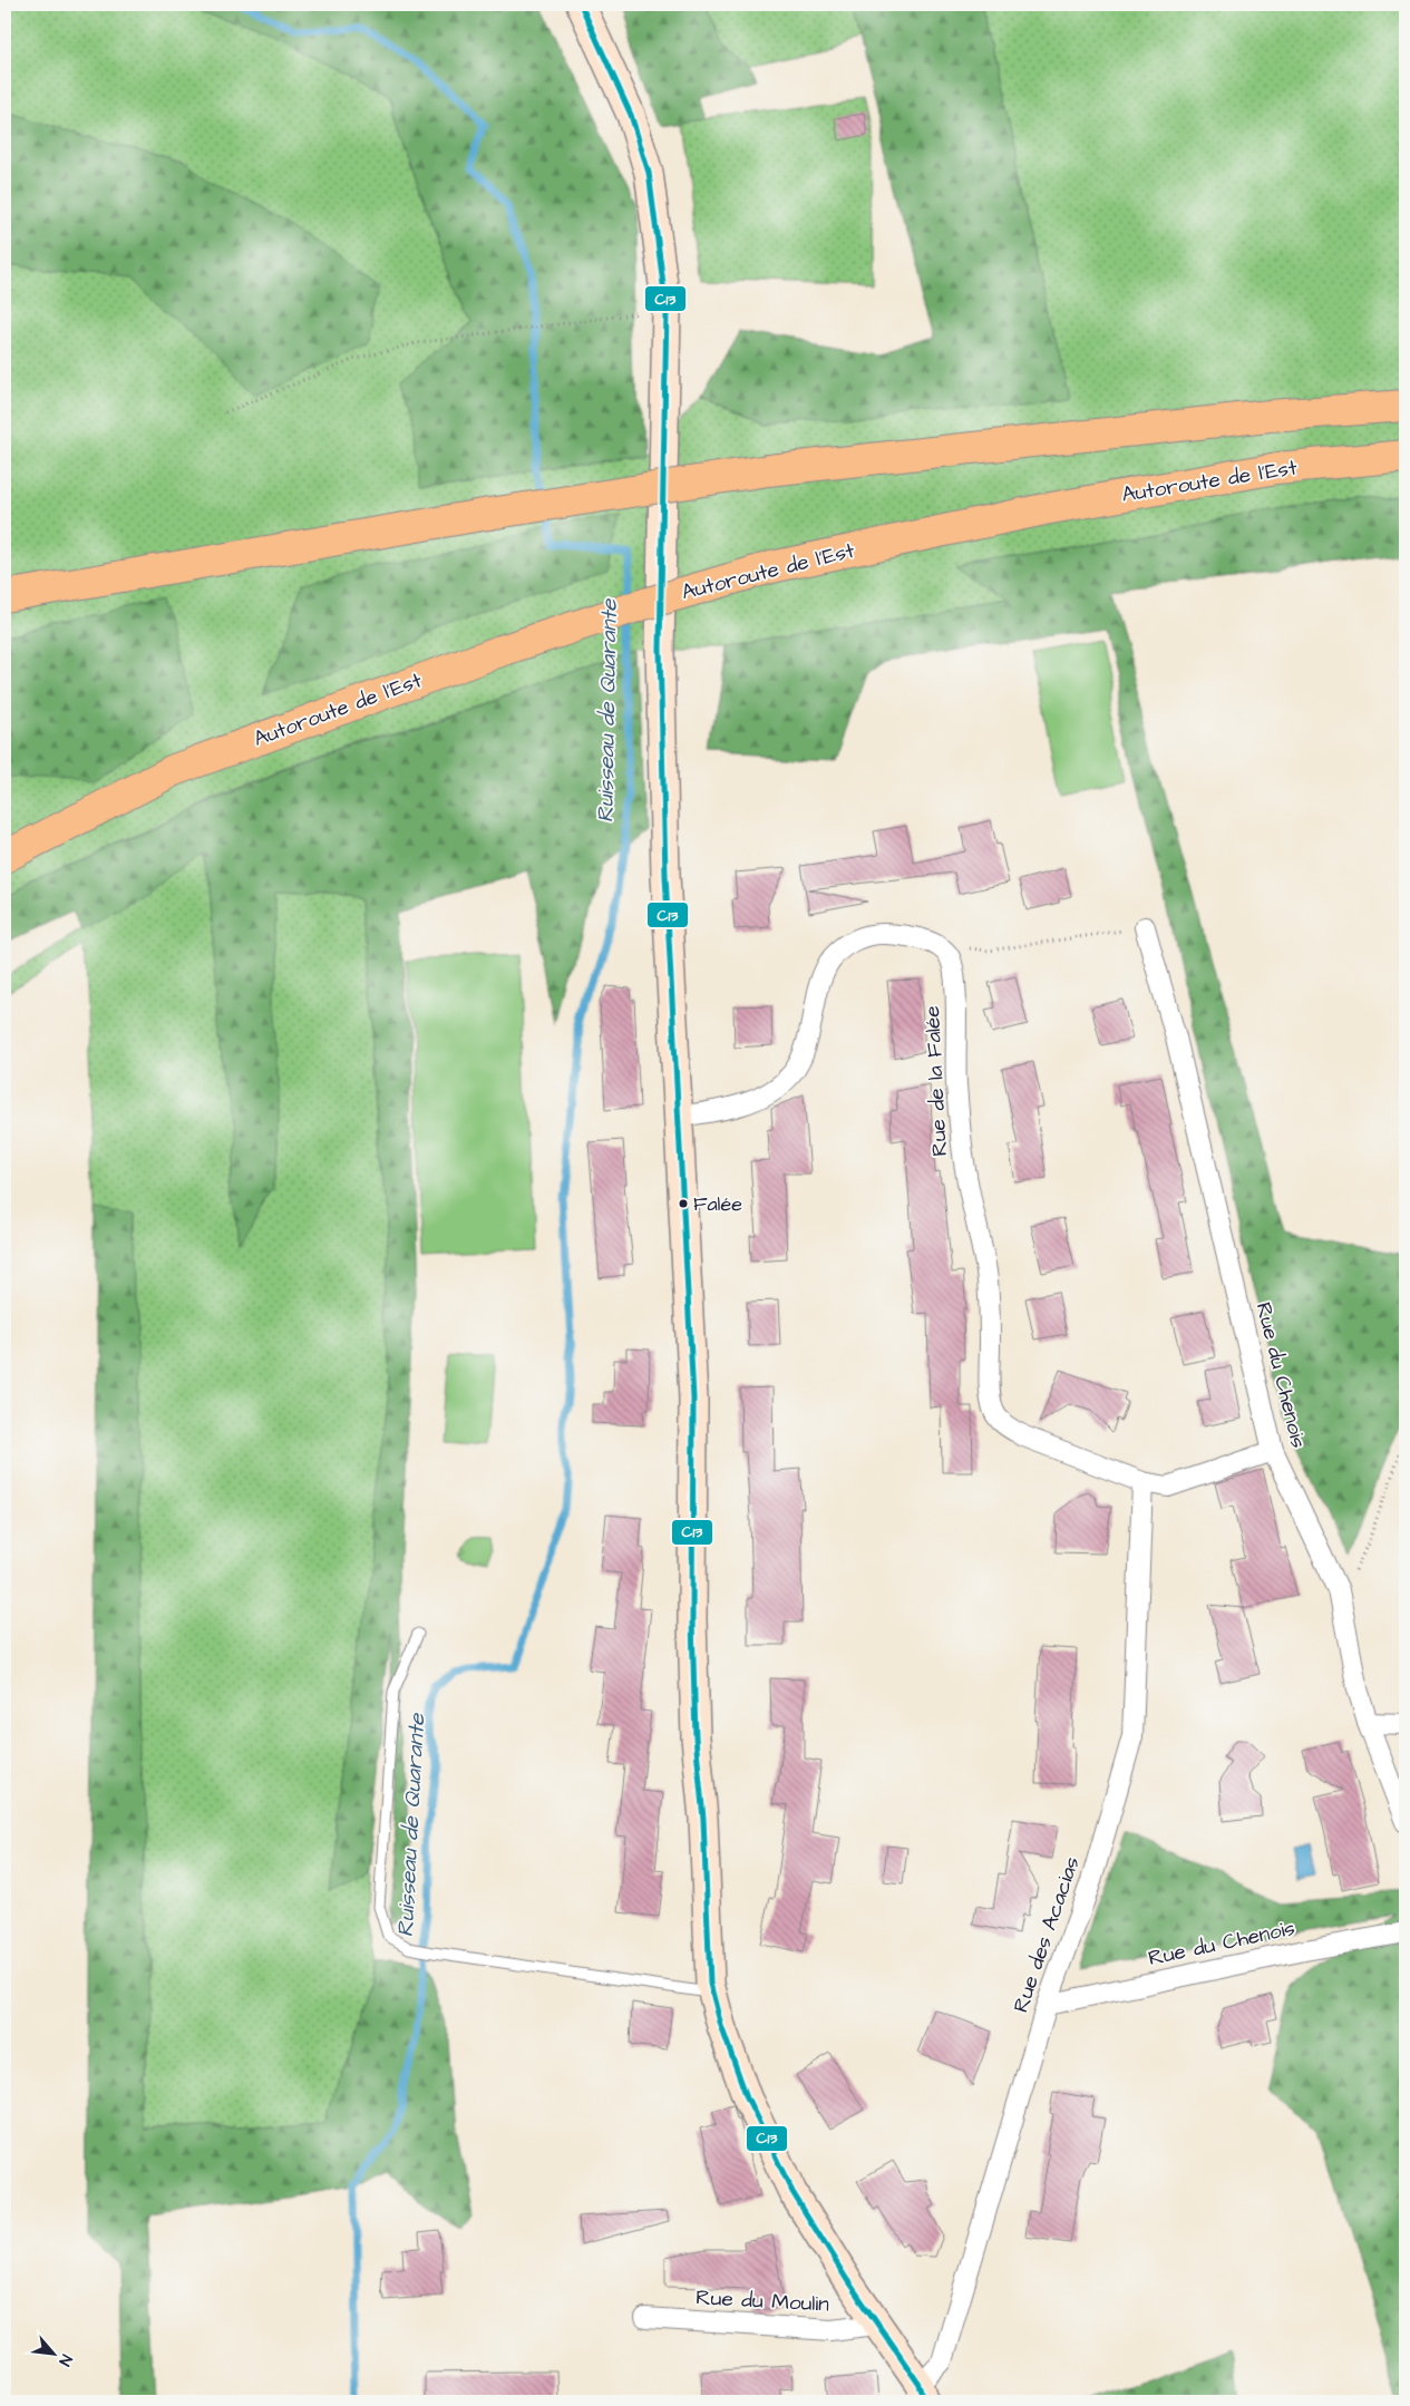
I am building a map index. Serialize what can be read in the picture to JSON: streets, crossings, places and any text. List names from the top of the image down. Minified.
{"streets":{"highway":["Autoroute de l’Est"],"street":["Rue de la Falée","Rue du Chenois","Rue des Acacias","Rue du Moulin"]},"crossings":[["Rue de la Falée","Rue du Chenois"],["Rue de la Falée","Rue des Acacias"],["Rue du Chenois","Rue des Acacias"]],"water":["Ruisseau de Quarante"],"places":["Falée"],"lines":["transit line C13"],"north":"bottom right"}
